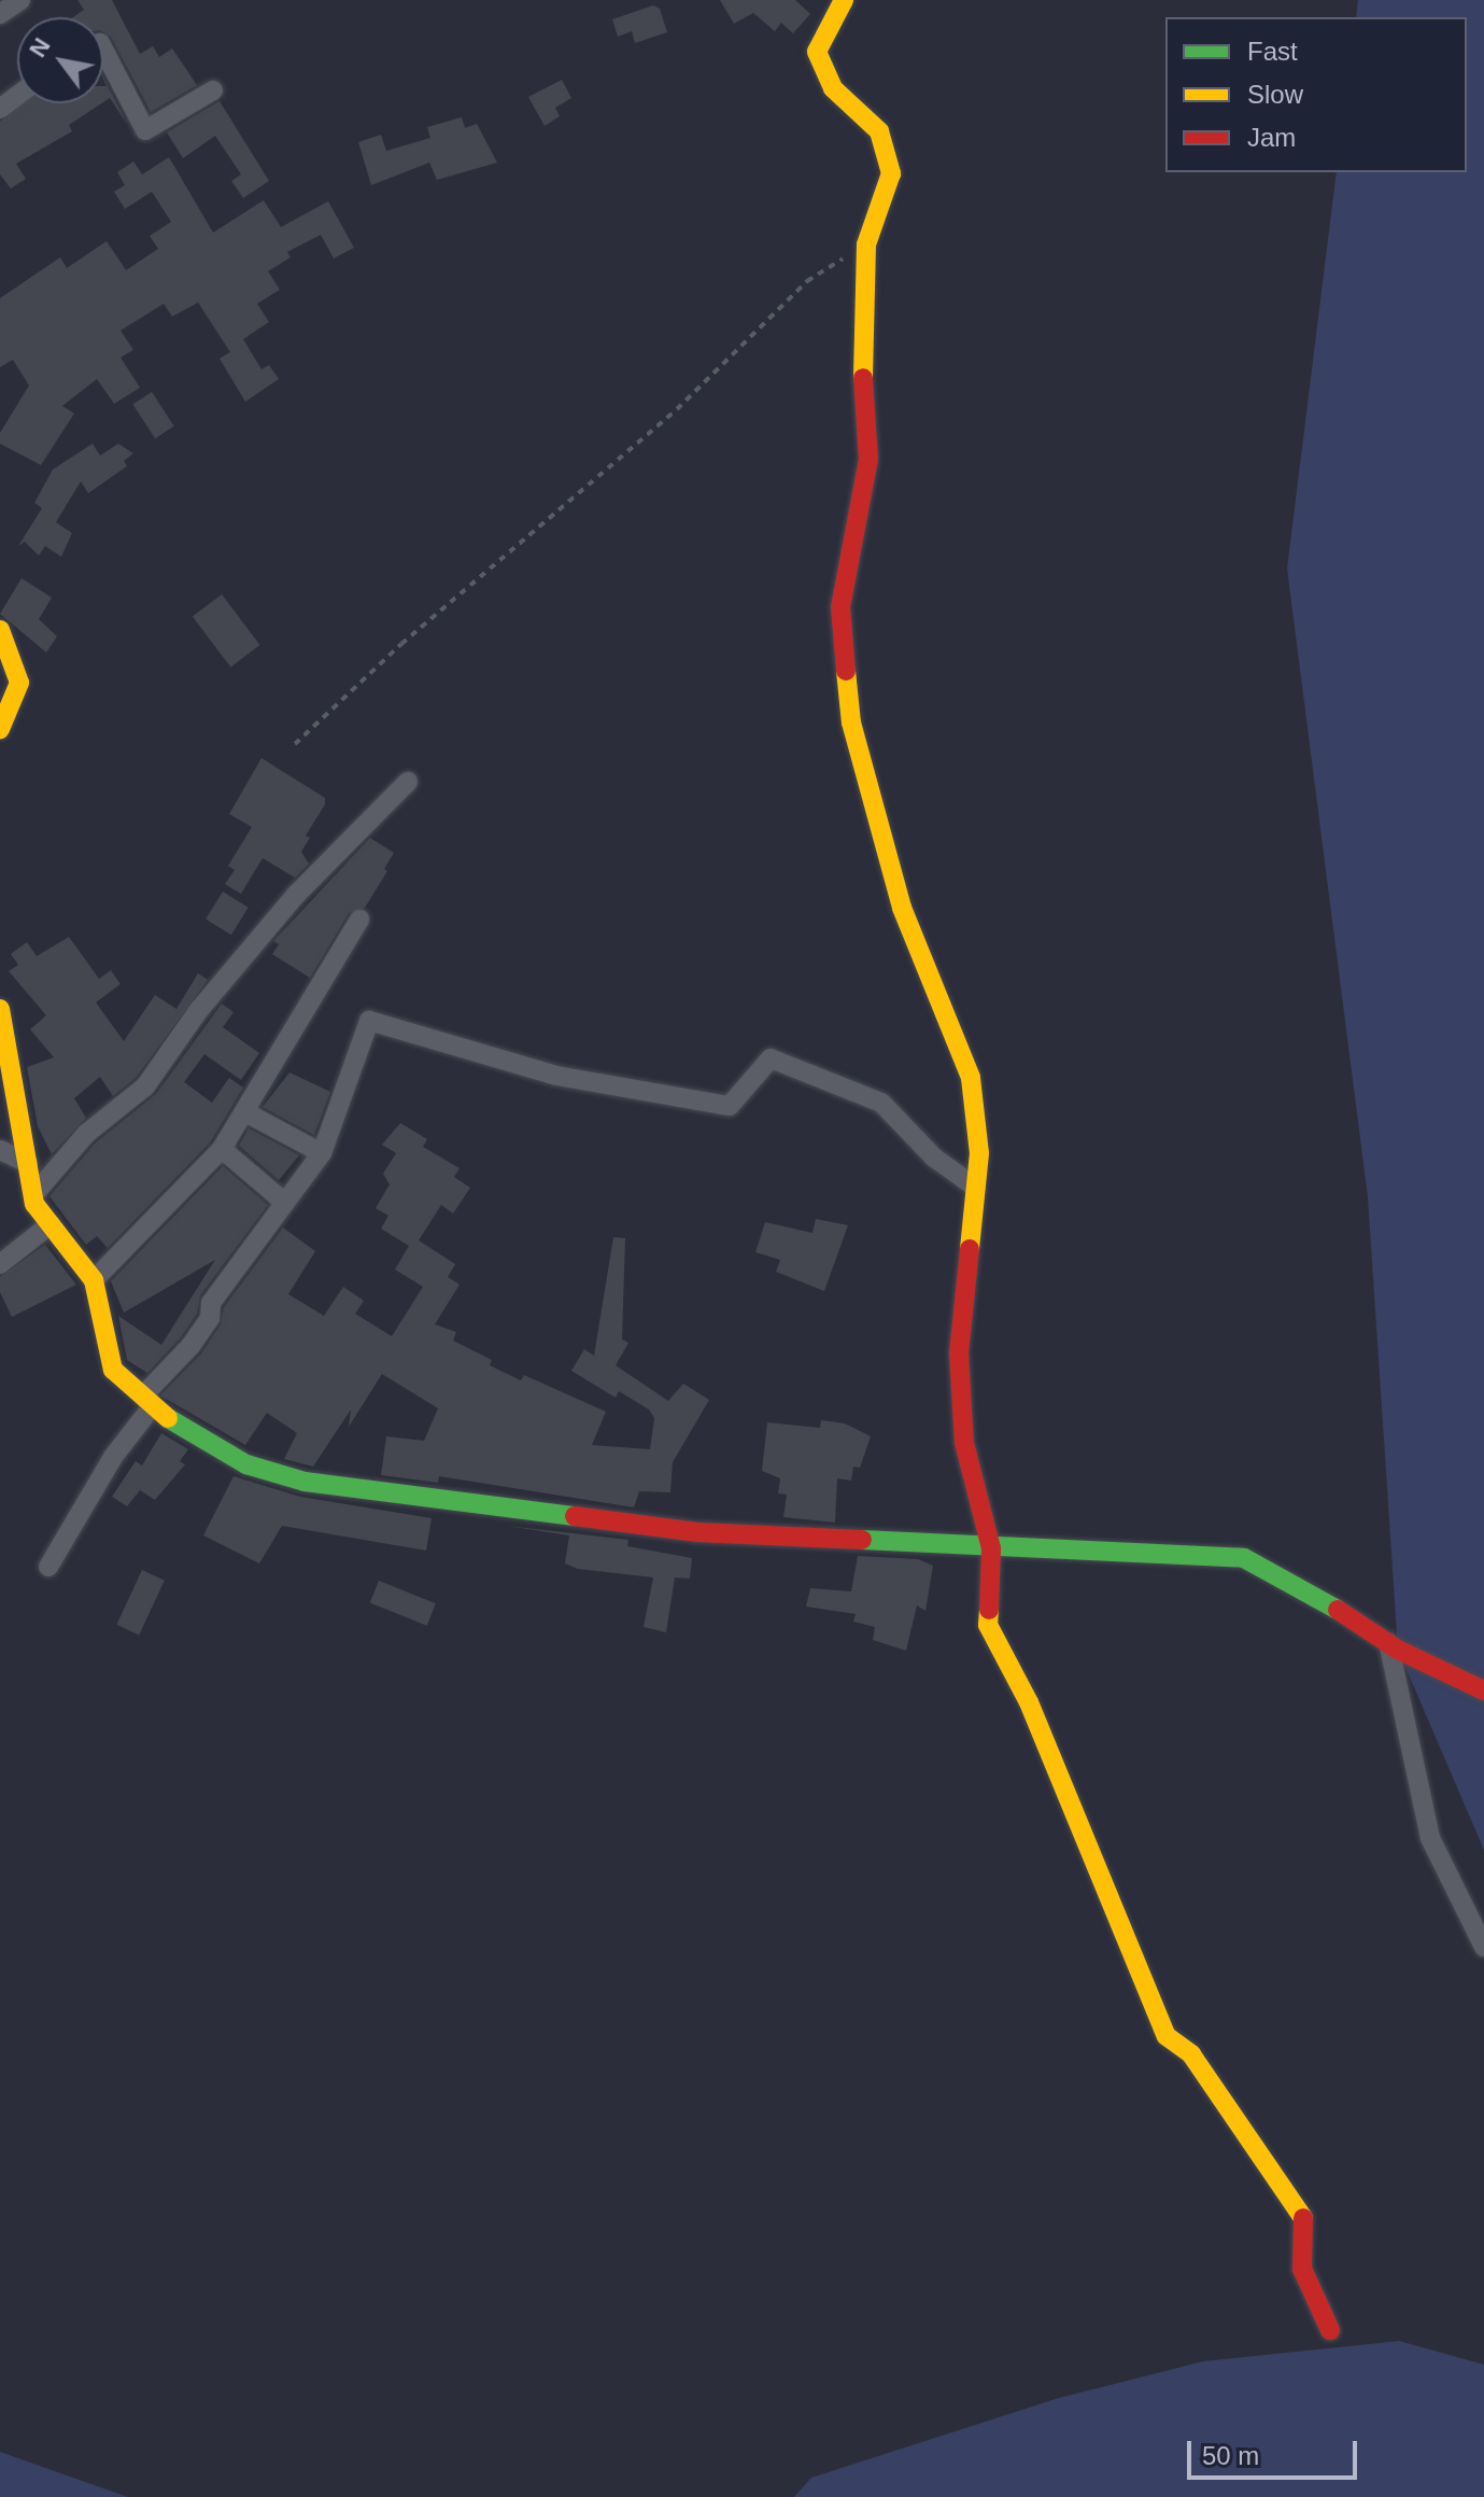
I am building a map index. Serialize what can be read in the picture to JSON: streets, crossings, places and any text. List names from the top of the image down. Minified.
{"legend":["Fast","Slow","Jam"],"scale_bar":"50 m","north":"top left"}
